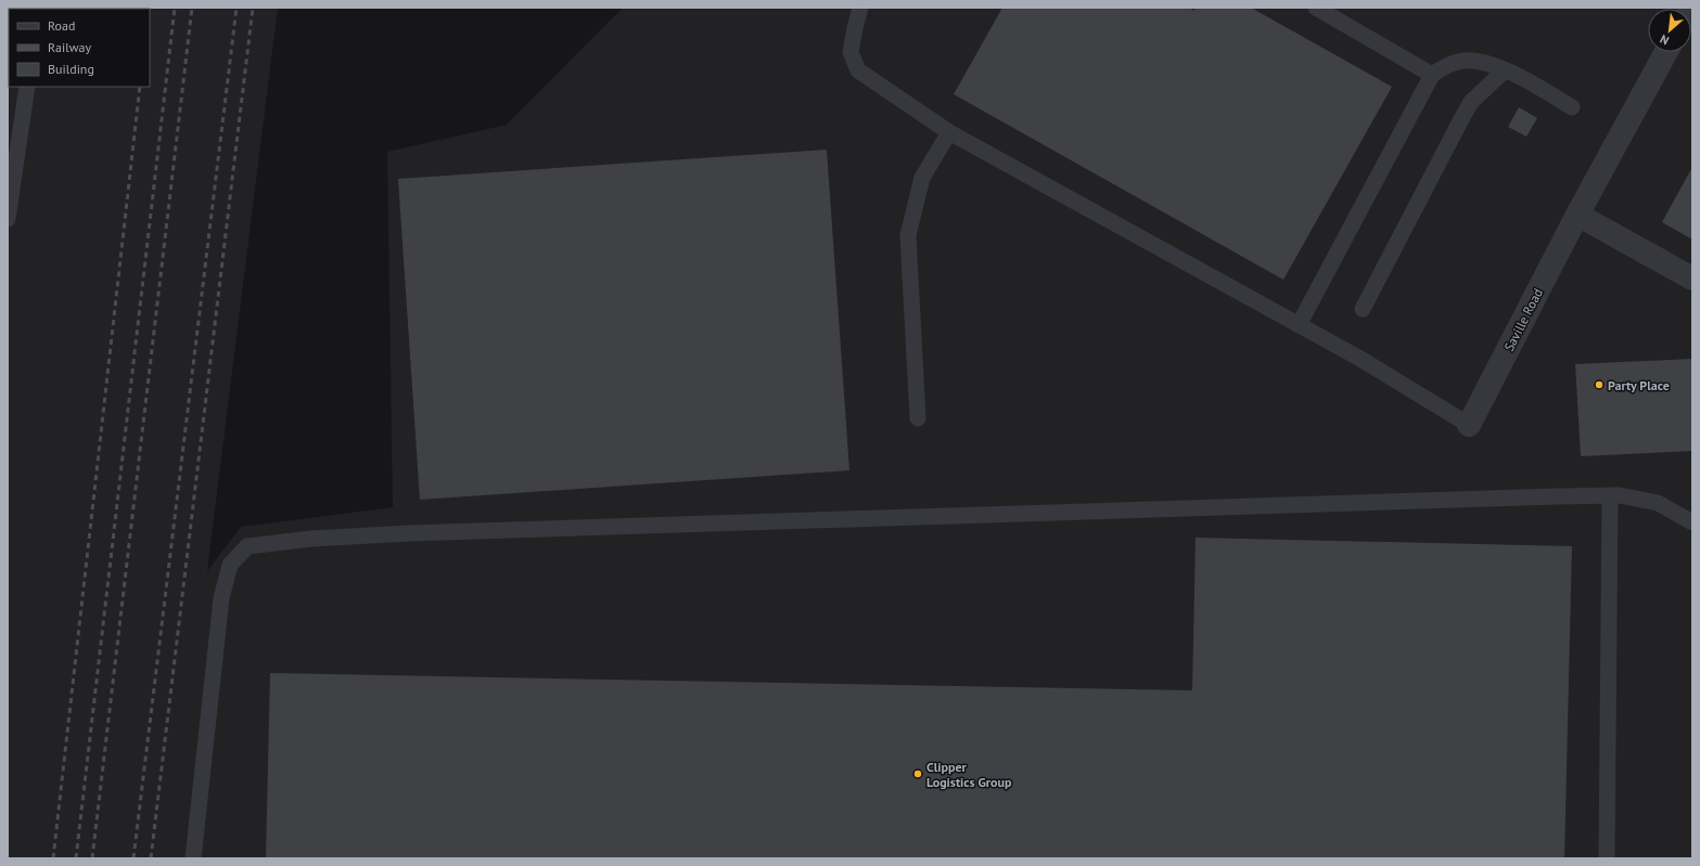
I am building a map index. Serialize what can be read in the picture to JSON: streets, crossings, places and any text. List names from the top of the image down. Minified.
{"streets":{"street":["Saville Road"]},"places":["Party Place","Clipper Logistics Group"],"legend":["Road","Railway","Building"],"north":"bottom left"}
